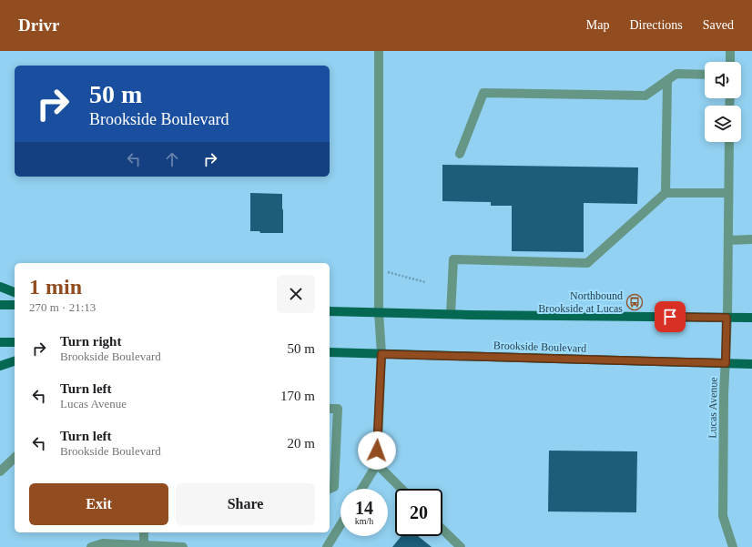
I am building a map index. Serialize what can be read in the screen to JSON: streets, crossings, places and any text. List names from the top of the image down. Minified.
{"streets":{"main road":["Brookside Boulevard"],"street":["Lucas Avenue"]},"crossings":[["Brookside Boulevard","Lucas Avenue"]],"places":{"bus stop":["Northbound Brookside at Lucas"]},"page":{"header":"Drivr","nav":["Map","Directions","Saved"],"turn":["50 m","Brookside Boulevard"],"heading":["1 min","270 m · 21:13"],"list":[{"name":"Turn right","note":"Brookside Boulevard","value":"50 m"},{"name":"Turn left","note":"Lucas Avenue","value":"170 m"},{"name":"Turn left","note":"Brookside Boulevard","value":"20 m"}],"buttons":["Exit","Share"],"speed":"14 km/h","limit":"20"}}
